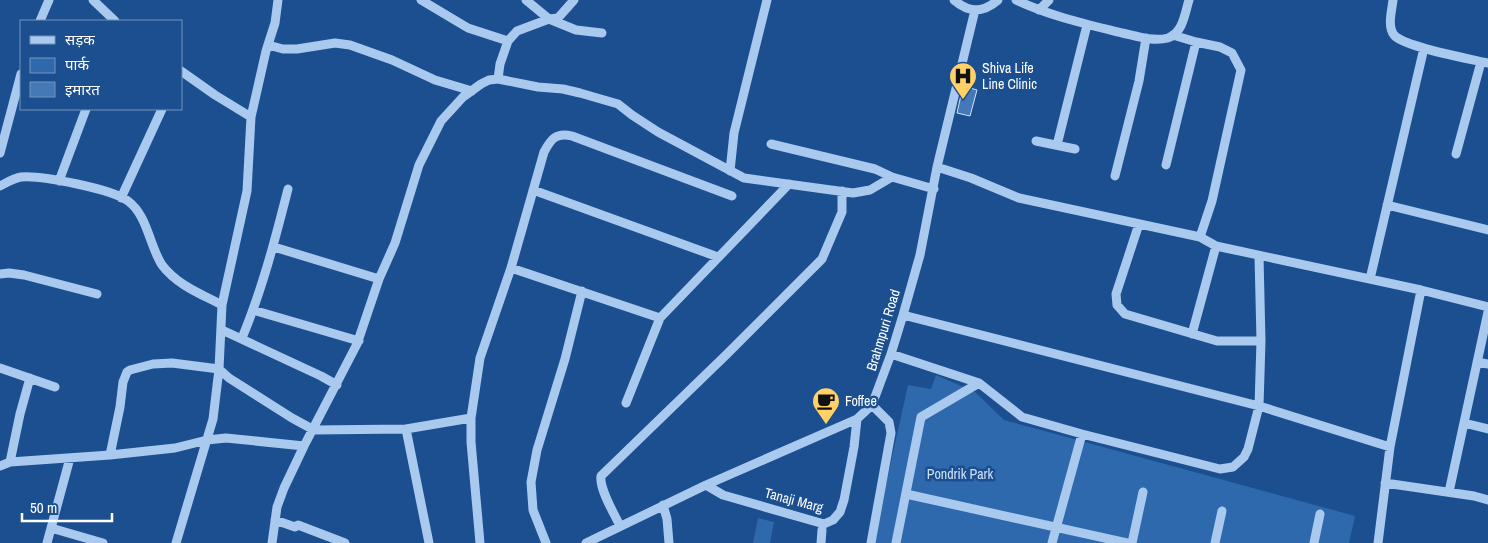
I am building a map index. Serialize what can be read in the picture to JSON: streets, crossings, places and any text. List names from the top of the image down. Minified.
{"streets":{"street":["Brahmpuri Road","Tanaji Marg"]},"crossings":[["Brahmpuri Road","Tanaji Marg"]],"parks":["Pondrik Park"],"places":{"hospital":["Shiva Life Line Clinic"],"cafe":["Foffee"]},"legend":["सड़क","पार्क","इमारत"],"scale_bar":"50 m"}
